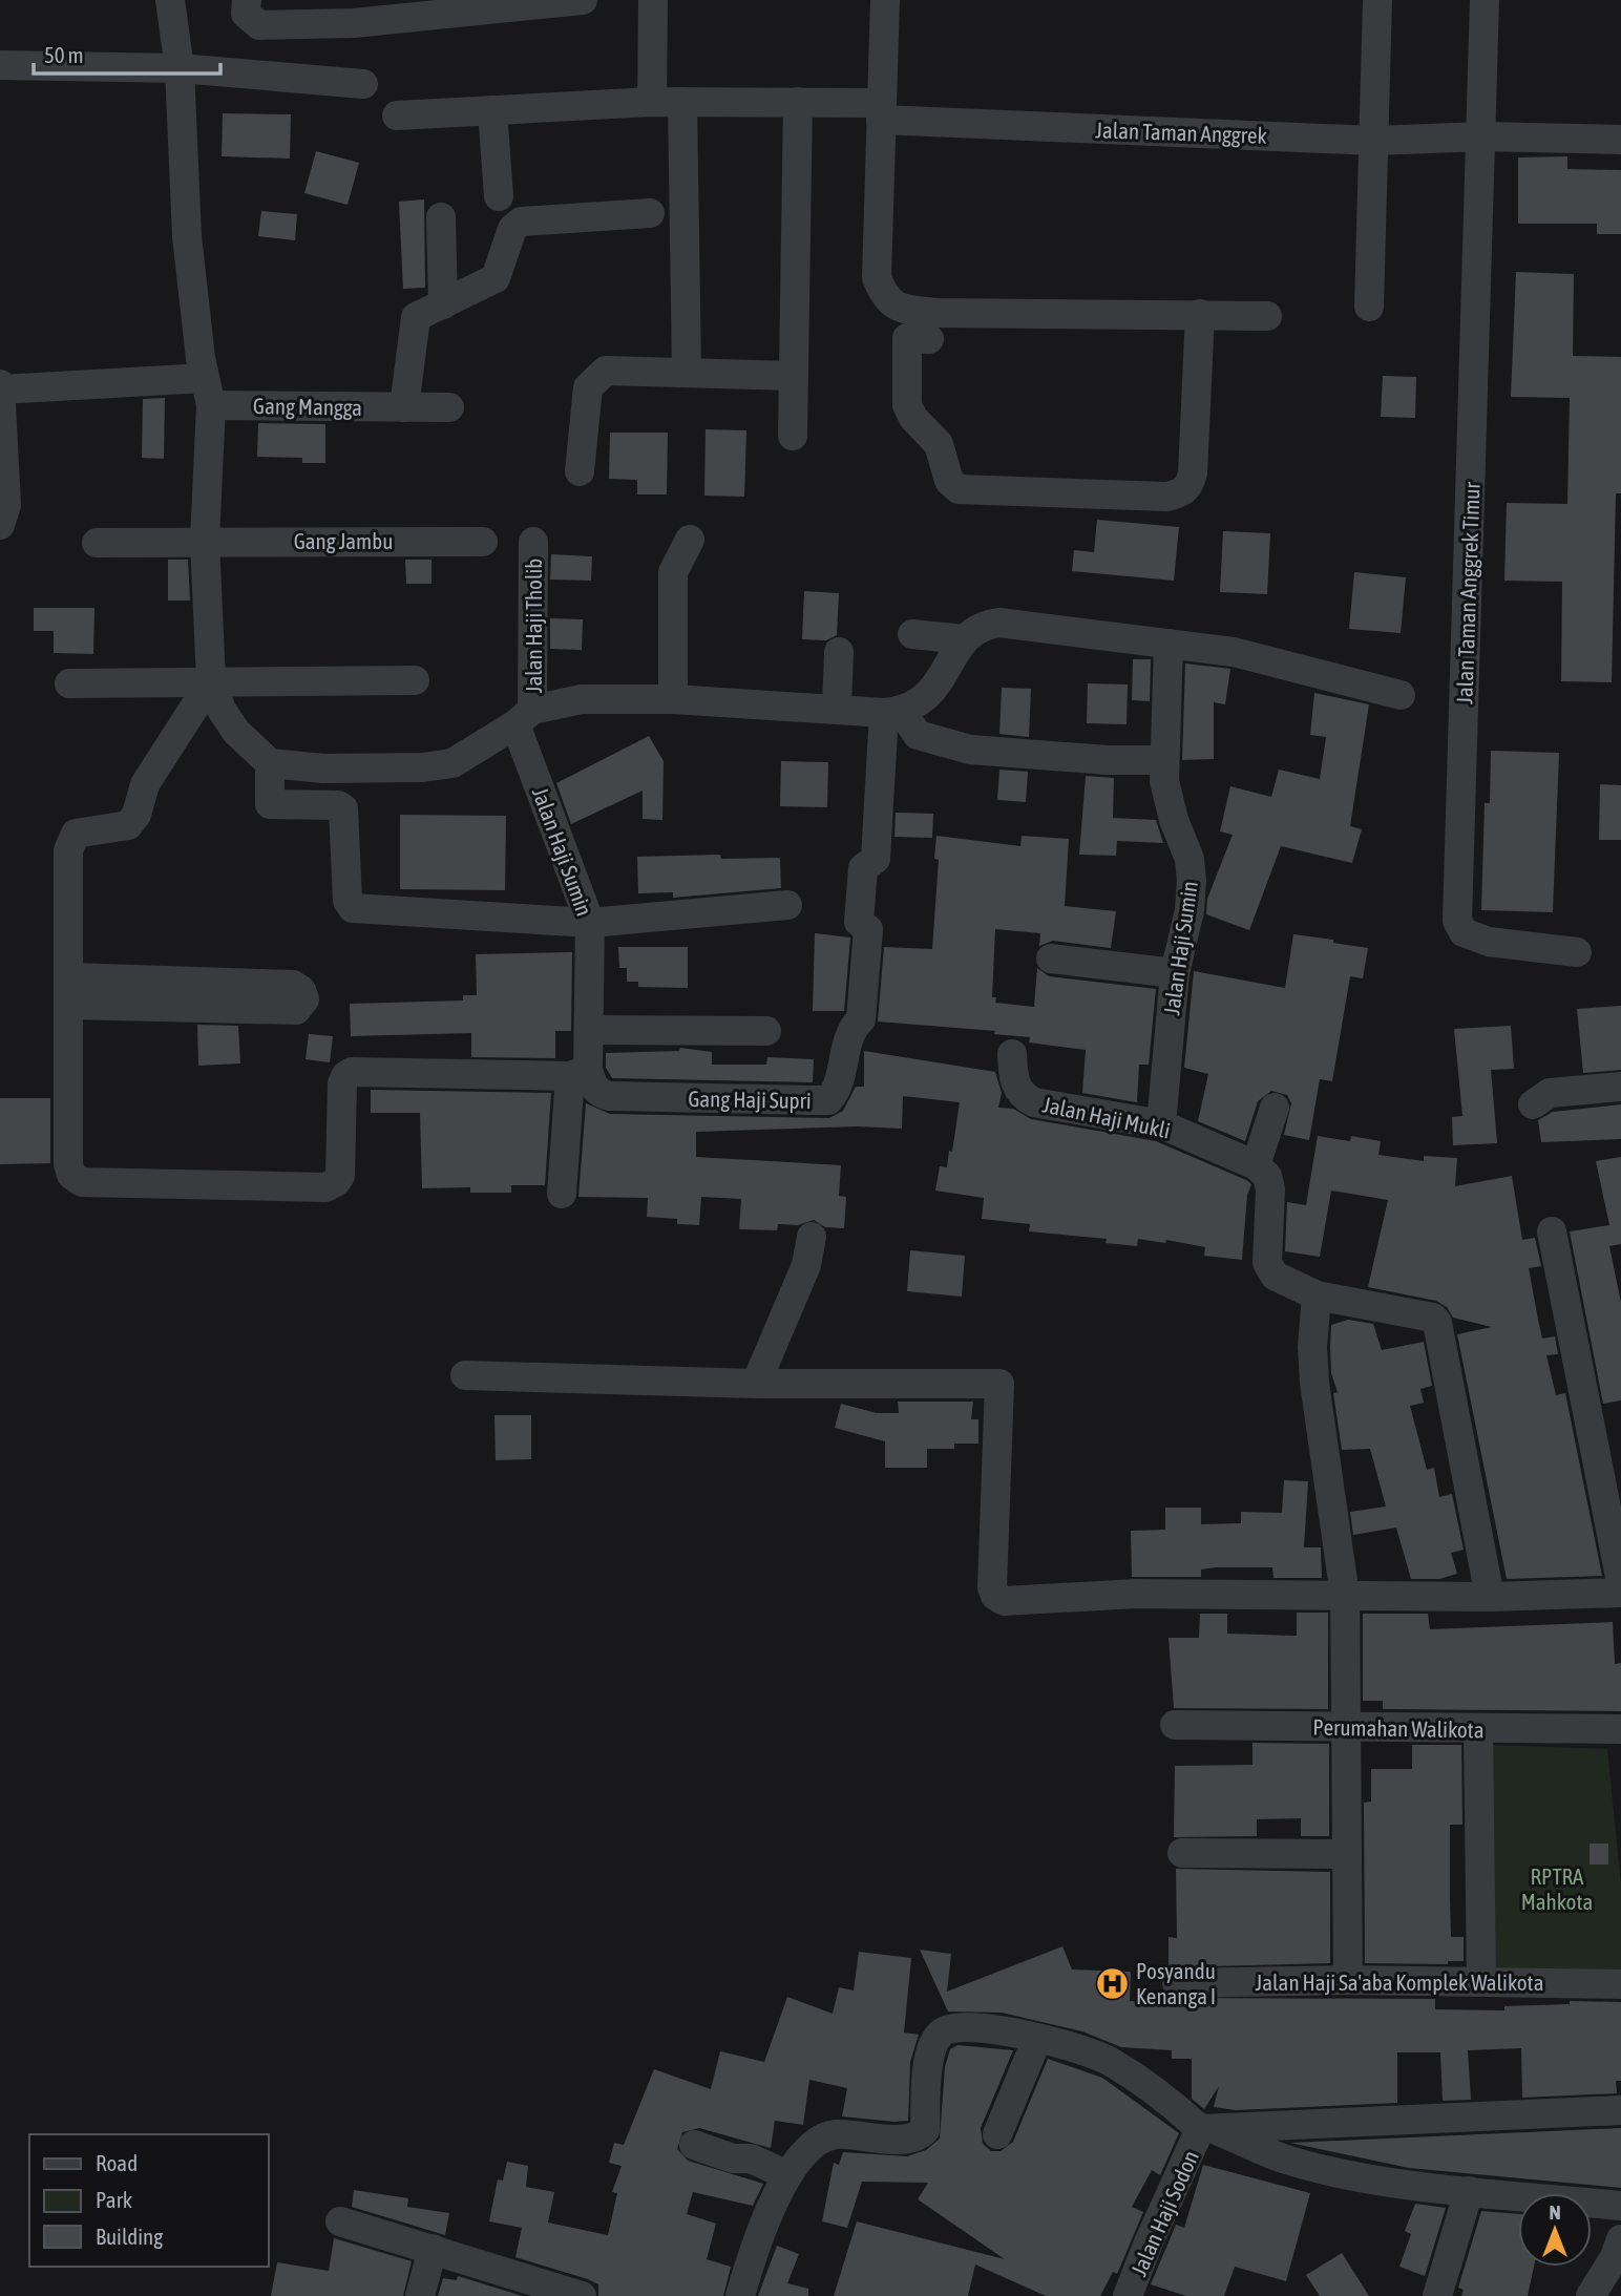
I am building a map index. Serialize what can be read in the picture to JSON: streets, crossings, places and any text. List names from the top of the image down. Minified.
{"streets":{"street":["Jalan Taman Anggrek","Gang Mangga","Gang Jambu","Jalan Taman Anggrek Timur","Jalan Haji Tholib","Jalan Haji Sumin","Gang Haji Supri","Jalan Haji Mukli","Perumahan Walikota","Jalan Haji Sa'aba Komplek Walikota","Jalan Haji Sodon"]},"crossings":[["Jalan Taman Anggrek","Jalan Taman Anggrek Timur"],["Jalan Haji Tholib","Jalan Haji Sumin"],["Jalan Haji Sumin","Gang Haji Supri"],["Jalan Haji Sumin","Jalan Haji Mukli"]],"parks":["RPTRA Mahkota"],"places":{"hospital":["Posyandu Kenanga I"]},"legend":["Road","Park","Building"],"scale_bar":"50 m","north":"top"}
